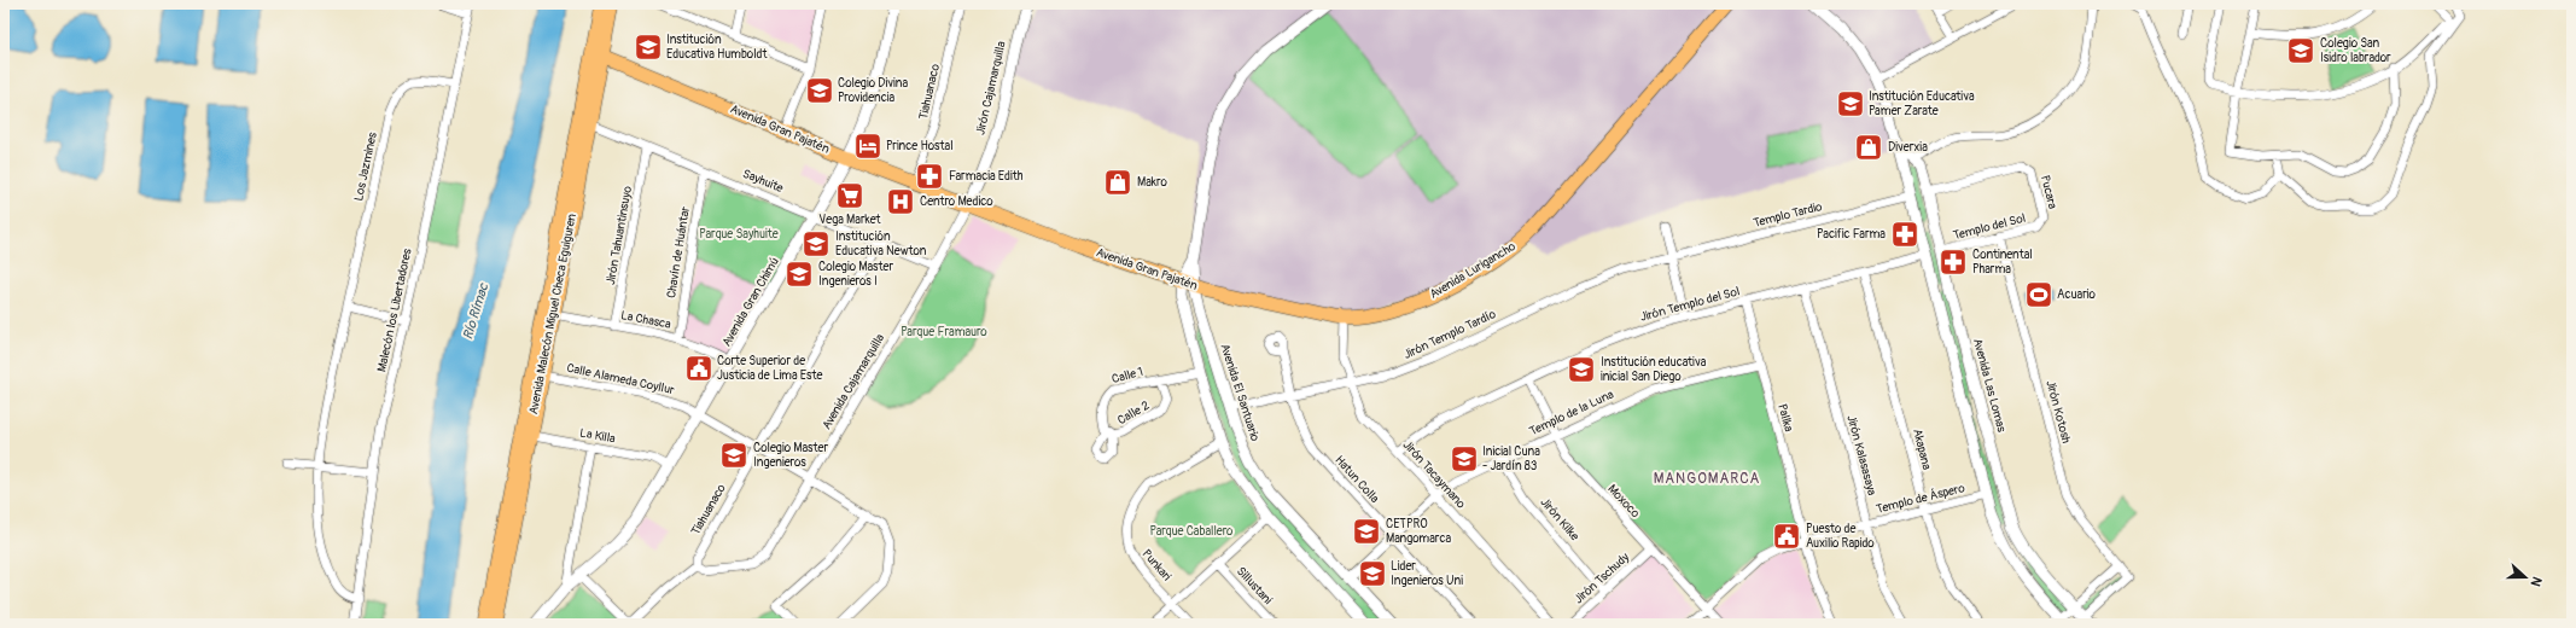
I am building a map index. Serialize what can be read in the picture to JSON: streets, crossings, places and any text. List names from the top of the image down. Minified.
{"streets":{"main road":["Avenida Gran Pajatén","Avenida Lurigancho","Avenida Malecón Miguel Checa Eguiguren"],"street":["Jirón Cajamarquilla","Tiahuanaco","Los Jazmines","Sayhuite","Pucara","Templo Tardio","Templo del Sol","Jirón Tahuantinsuyo","Chavín de Huántar","Avenida Gran Chimú","Jirón Templo del Sol","Malecón los Libertadores","La Chasca","Jirón Templo Tardío","Calle 1","Calle Alameda Coyllur","Avenida Cajamarquilla","Avenida Las Lomas","Avenida El Santuario","Jirón Kotosh","Calle 2","Templo de la Luna","Pallka","La Killa","Akapana","Jirón Kalasasaya","Jirón Tacaymano","Hatun Colla","Templo de Áspero","Moxoco","Jirón Kilke","Punkari","Jirón Tschudy","Sillustani"]},"crossings":[["Jirón Cajamarquilla","Avenida Gran Pajatén"],["Jirón Cajamarquilla","Avenida Cajamarquilla"],["Tiahuanaco","Avenida Gran Pajatén"],["Tiahuanaco","Sayhuite"],["Tiahuanaco","Calle Alameda Coyllur"],["Tiahuanaco","Avenida Cajamarquilla"],["Avenida Gran Pajatén","Avenida Lurigancho"],["Avenida Gran Pajatén","Avenida Gran Chimú"],["Avenida Gran Pajatén","Avenida Malecón Miguel Checa Eguiguren"],["Avenida Gran Pajatén","Avenida Cajamarquilla"],["Avenida Gran Pajatén","Avenida El Santuario"],["Los Jazmines","Malecón los Libertadores"],["Sayhuite","Jirón Tahuantinsuyo"],["Sayhuite","Chavín de Huántar"],["Sayhuite","Avenida Gran Chimú"],["Sayhuite","Avenida Malecón Miguel Checa Eguiguren"],["Sayhuite","Avenida Cajamarquilla"],["Pucara","Templo del Sol"],["Pucara","Avenida Las Lomas"],["Templo Tardio","Jirón Templo Tardío"],["Templo Tardio","Avenida Las Lomas"],["Templo del Sol","Avenida Las Lomas"],["Templo del Sol","Jirón Kotosh"],["Jirón Tahuantinsuyo","La Chasca"],["Chavín de Huántar","La Chasca"],["Avenida Lurigancho","Avenida El Santuario"],["Avenida Lurigancho","Jirón Tacaymano"],["Avenida Gran Chimú","La Chasca"],["Avenida Gran Chimú","Calle Alameda Coyllur"],["Avenida Gran Chimú","La Killa"],["Jirón Templo del Sol","Avenida Las Lomas"],["Jirón Templo del Sol","Pallka"],["Jirón Templo del Sol","Akapana"],["Jirón Templo del Sol","Jirón Kalasasaya"],["Jirón Templo del Sol","Jirón Tacaymano"],["Jirón Templo del Sol","Moxoco"],["Avenida Malecón Miguel Checa Eguiguren","La Chasca"],["Avenida Malecón Miguel Checa Eguiguren","Calle Alameda Coyllur"],["Avenida Malecón Miguel Checa Eguiguren","La Killa"],["Jirón Templo Tardío","Avenida El Santuario"],["Jirón Templo Tardío","Jirón Tacaymano"],["Jirón Templo Tardío","Hatun Colla"],["Calle 1","Calle 2"],["Calle Alameda Coyllur","Avenida Cajamarquilla"],["Avenida Las Lomas","Jirón Kotosh"],["Avenida Las Lomas","Templo de Áspero"],["Avenida El Santuario","Templo de la Luna"],["Templo de la Luna","Pallka"],["Templo de la Luna","Jirón Tacaymano"],["Templo de la Luna","Hatun Colla"],["Templo de la Luna","Moxoco"],["Templo de la Luna","Jirón Kilke"],["Pallka","Templo de Áspero"],["Akapana","Templo de Áspero"],["Jirón Kalasasaya","Templo de Áspero"],["Templo de Áspero","Moxoco"],["Moxoco","Jirón Tschudy"],["Jirón Kilke","Jirón Tschudy"]],"districts":["MANGOMARCA"],"water":["Río Rímac"],"parks":["Parque Sayhuite","Parque Framauro","Parque Caballero"],"places":{"school or university":["Institución Educativa Humboldt","Colegio San Isidro labrador","Colegio Divina Providencia","Institución Educativa Pamer Zarate","Institución Educativa Newton","Colegio Master Ingenieros I","Institución educativa inicial San Diego","Colegio Master Ingenieros","Inicial Cuna - Jardín 83","CETPRO Mangomarca","Lider Ingenieros Uni"],"hotel":["Prince Hostal"],"shop":["Diverxia","Makro"],"pharmacy":["Farmacia Edith","Pacific Farma","Continental Pharma"],"supermarket":["Vega Market"],"hospital":["Centro Medico"],"sports":["Acuario"],"public building":["Corte Superior de Justicia de Lima Este","Puesto de Auxilio Rapido"]},"north":"right"}
